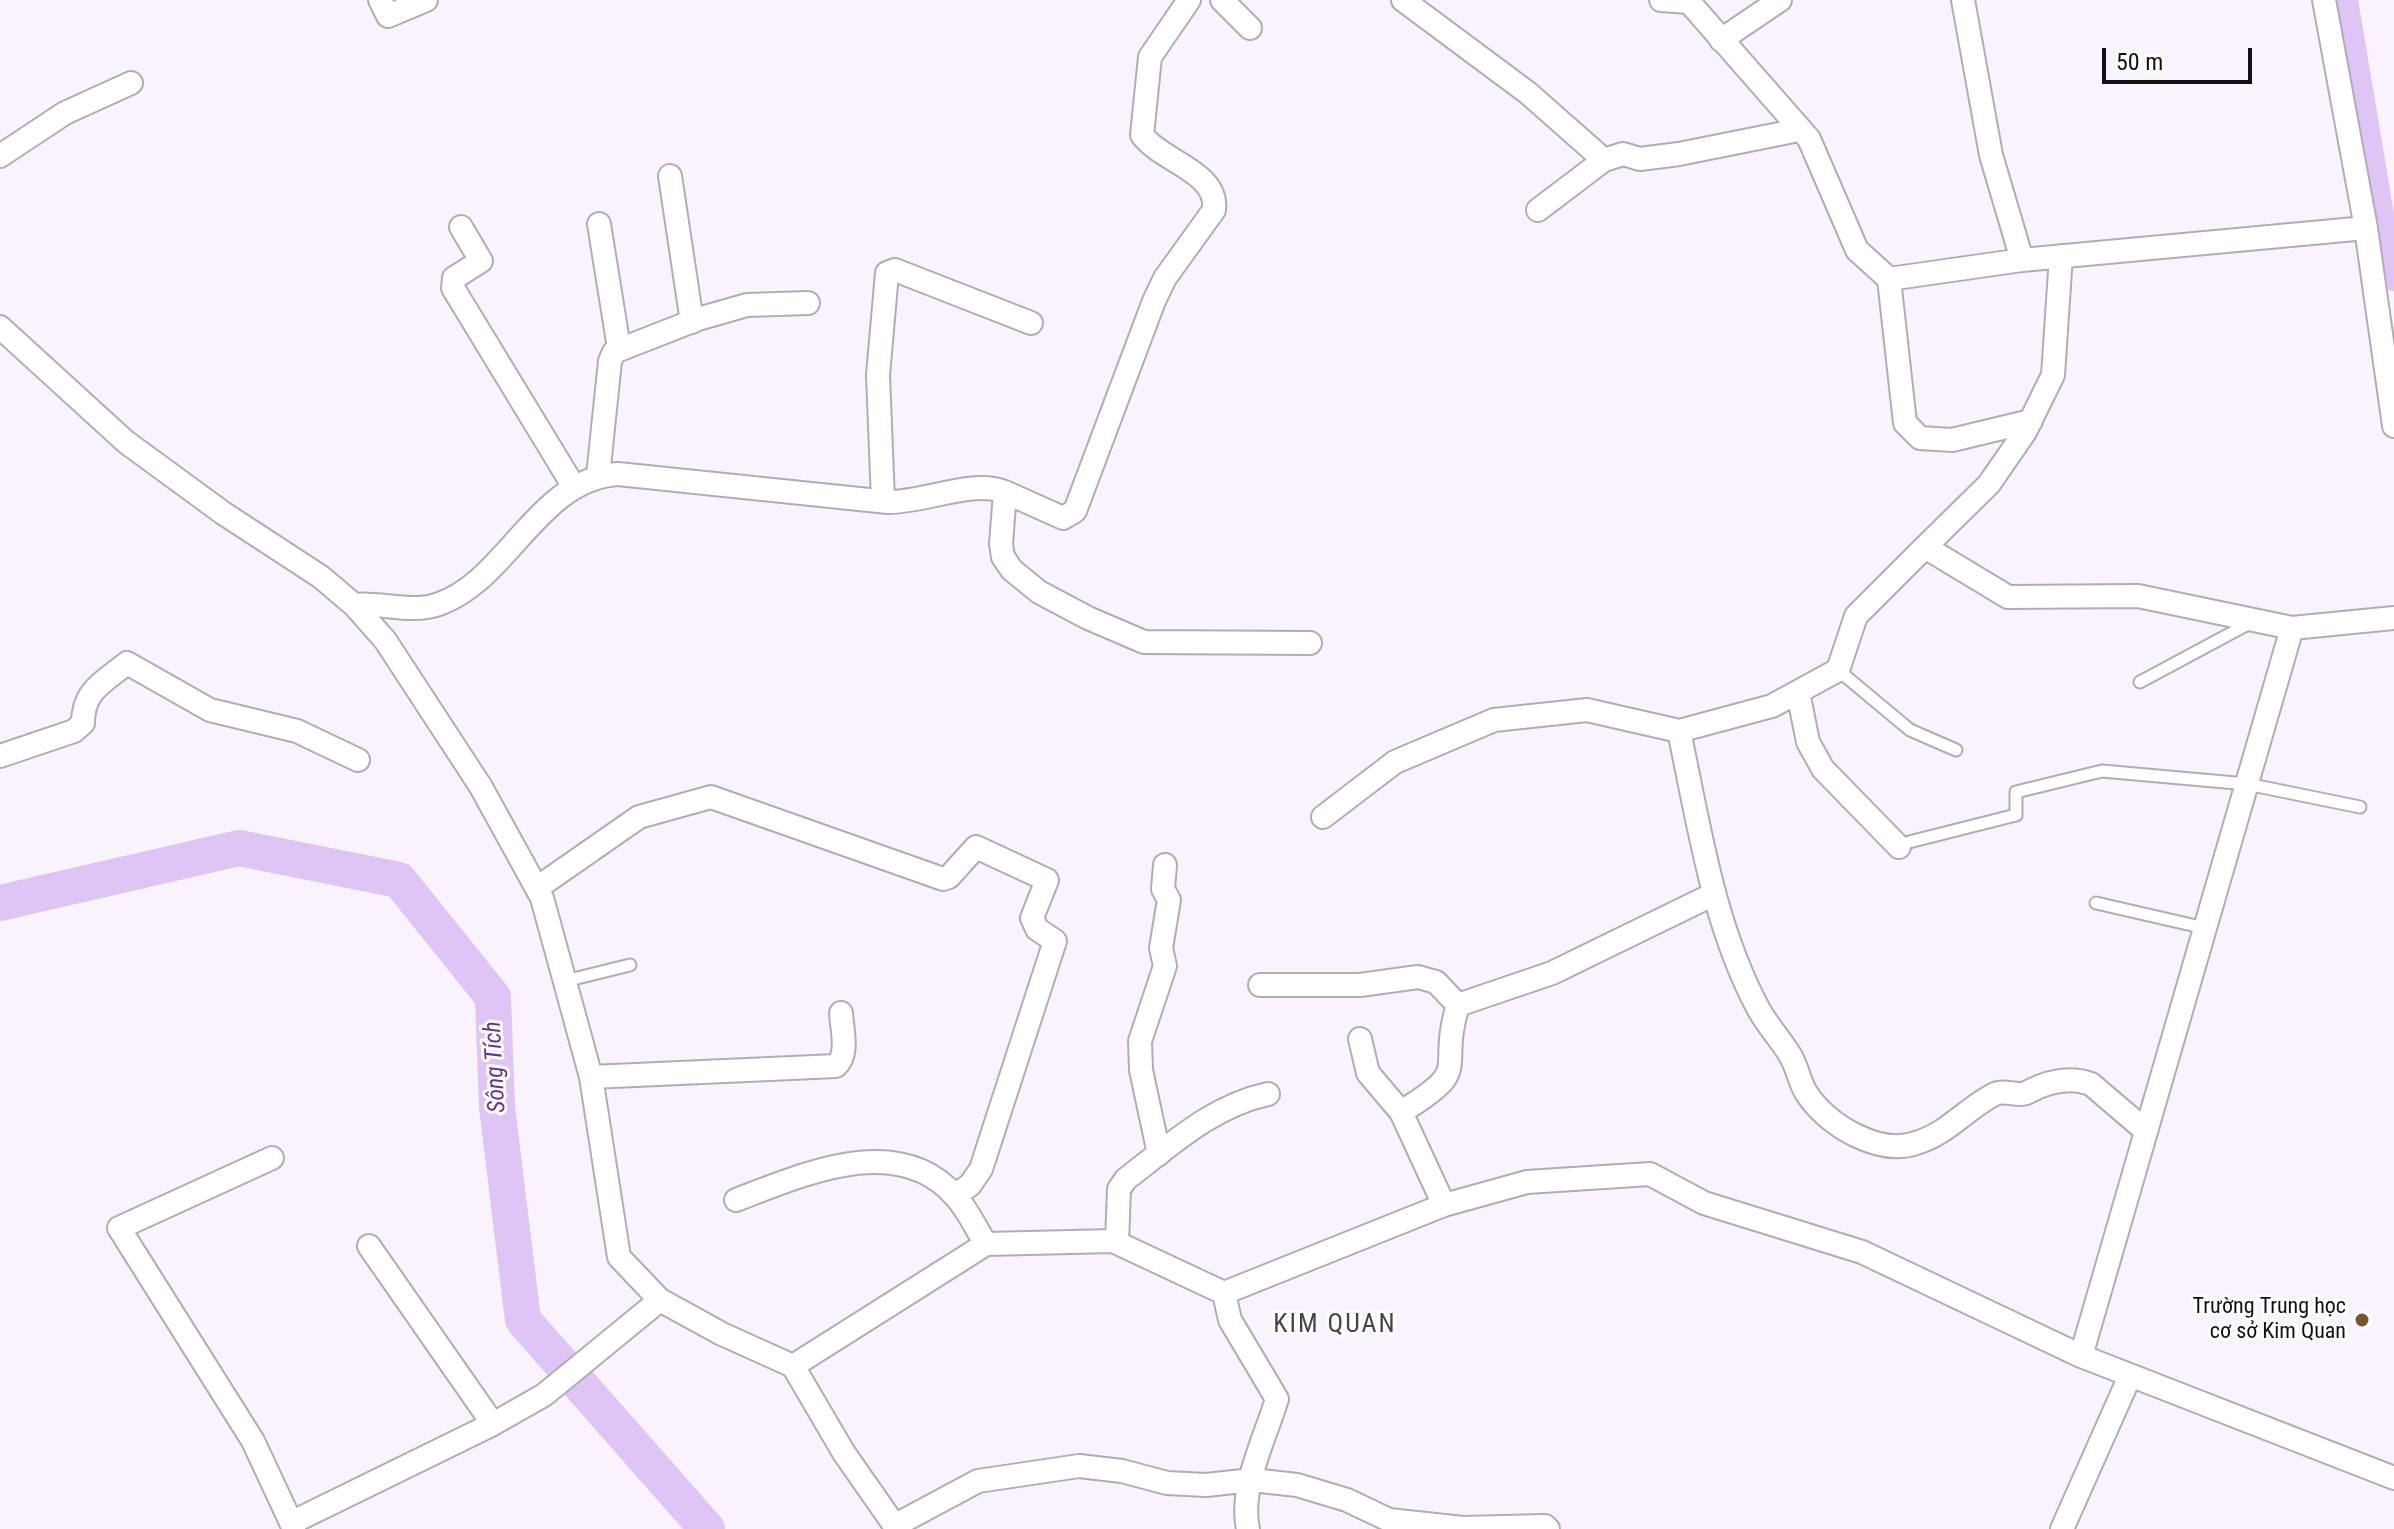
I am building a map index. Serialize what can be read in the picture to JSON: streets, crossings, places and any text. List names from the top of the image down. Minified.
{"districts":["KIM QUAN"],"water":["Sông Tích"],"places":["Trường Trung học cơ sở Kim Quan"],"scale_bar":"50 m"}
